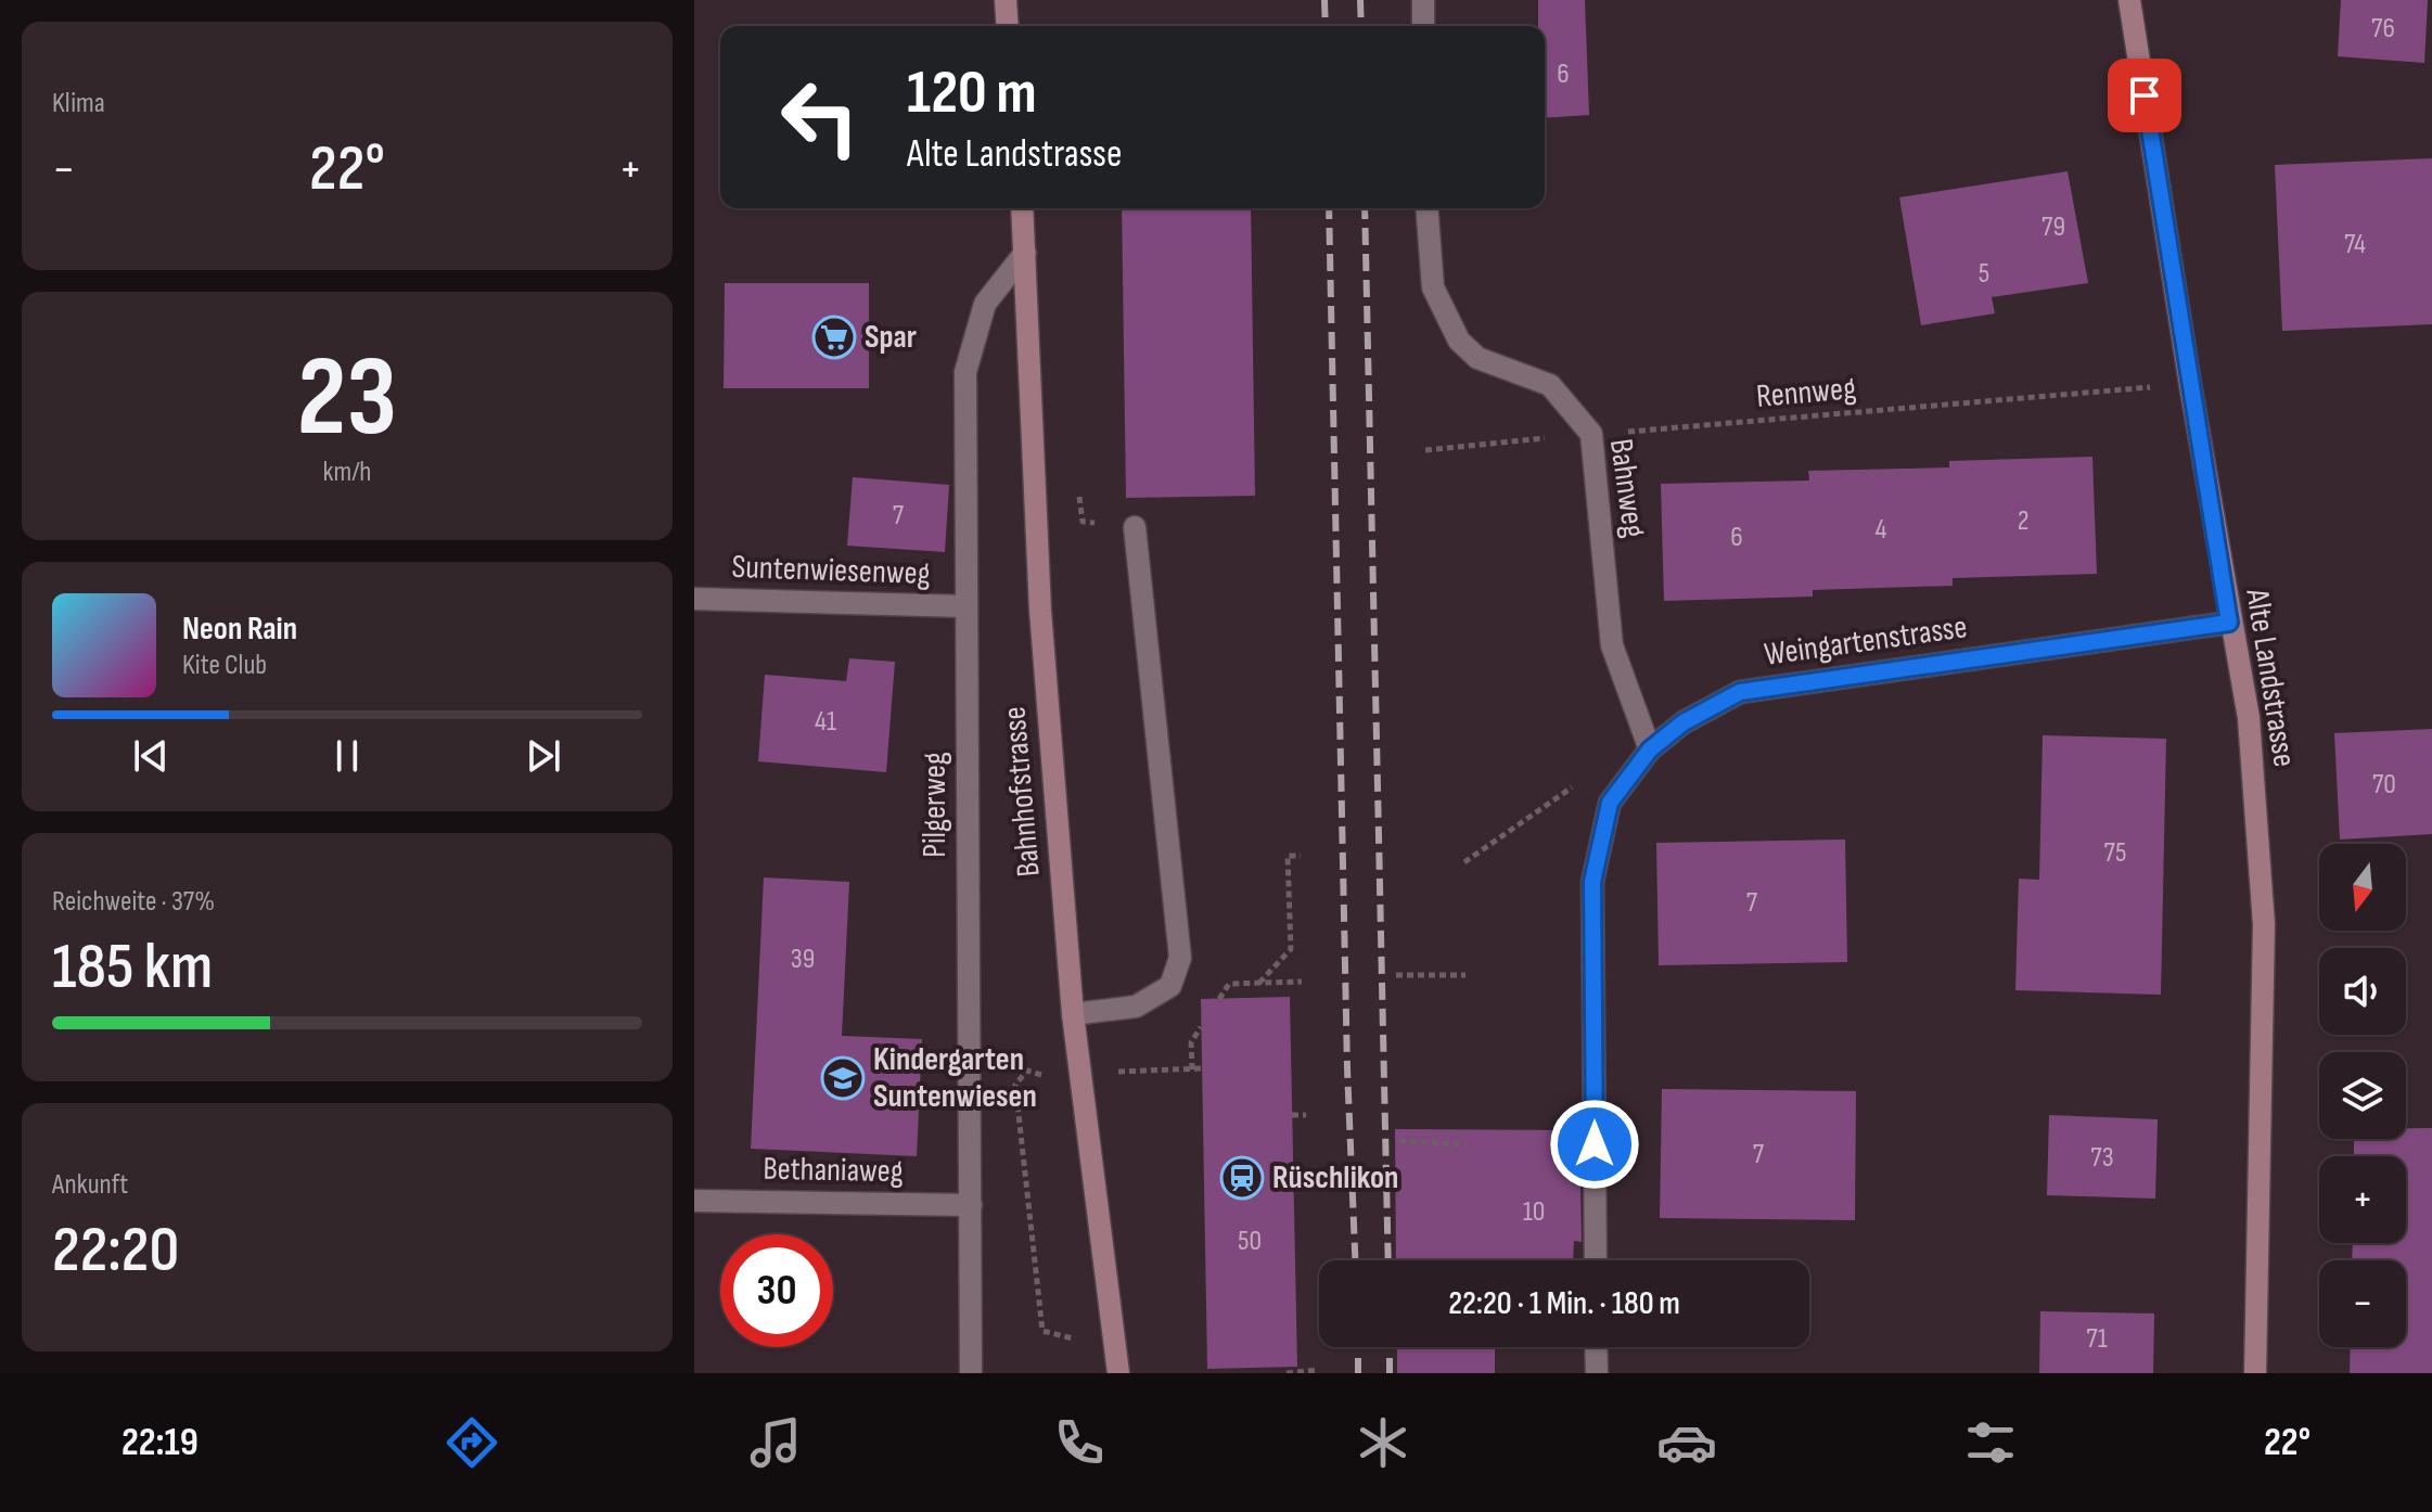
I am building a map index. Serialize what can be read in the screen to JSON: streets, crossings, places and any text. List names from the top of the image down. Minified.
{"streets":{"main road":["Alte Landstrasse","Bahnhofstrasse"],"street":["Bahnweg","Suntenwiesenweg","Weingartenstrasse","Pilgerweg","Bethaniaweg"],"path":["Rennweg"]},"crossings":[["Rennweg","Bahnweg"],["Rennweg","Alte Landstrasse"],["Bahnweg","Weingartenstrasse"],["Suntenwiesenweg","Pilgerweg"],["Weingartenstrasse","Alte Landstrasse"],["Bahnhofstrasse","Pilgerweg"],["Pilgerweg","Bethaniaweg"]],"places":{"supermarket":["Spar"],"school or university":["Kindergarten Suntenwiesen"],"station":["Rüschlikon"]},"house_numbers":["76","6","79","74","5","7","2","4","6","41","70","75","7","39","7","73","10","50","71"],"north":"bottom","page":{"tile":["Klima",["23","km/h"],["Reichweite · 37%","185 km"],["Ankunft","22:20"]],"turn":["120 m","Alte Landstrasse"],"heat":["−","22°","+"],"song":["Neon Rain","Kite Club"],"map_buttons":["+","−"],"limit":"30","trip":"22:20 · 1 Min. · 180 m","tabs":["22:19","22°"]}}
